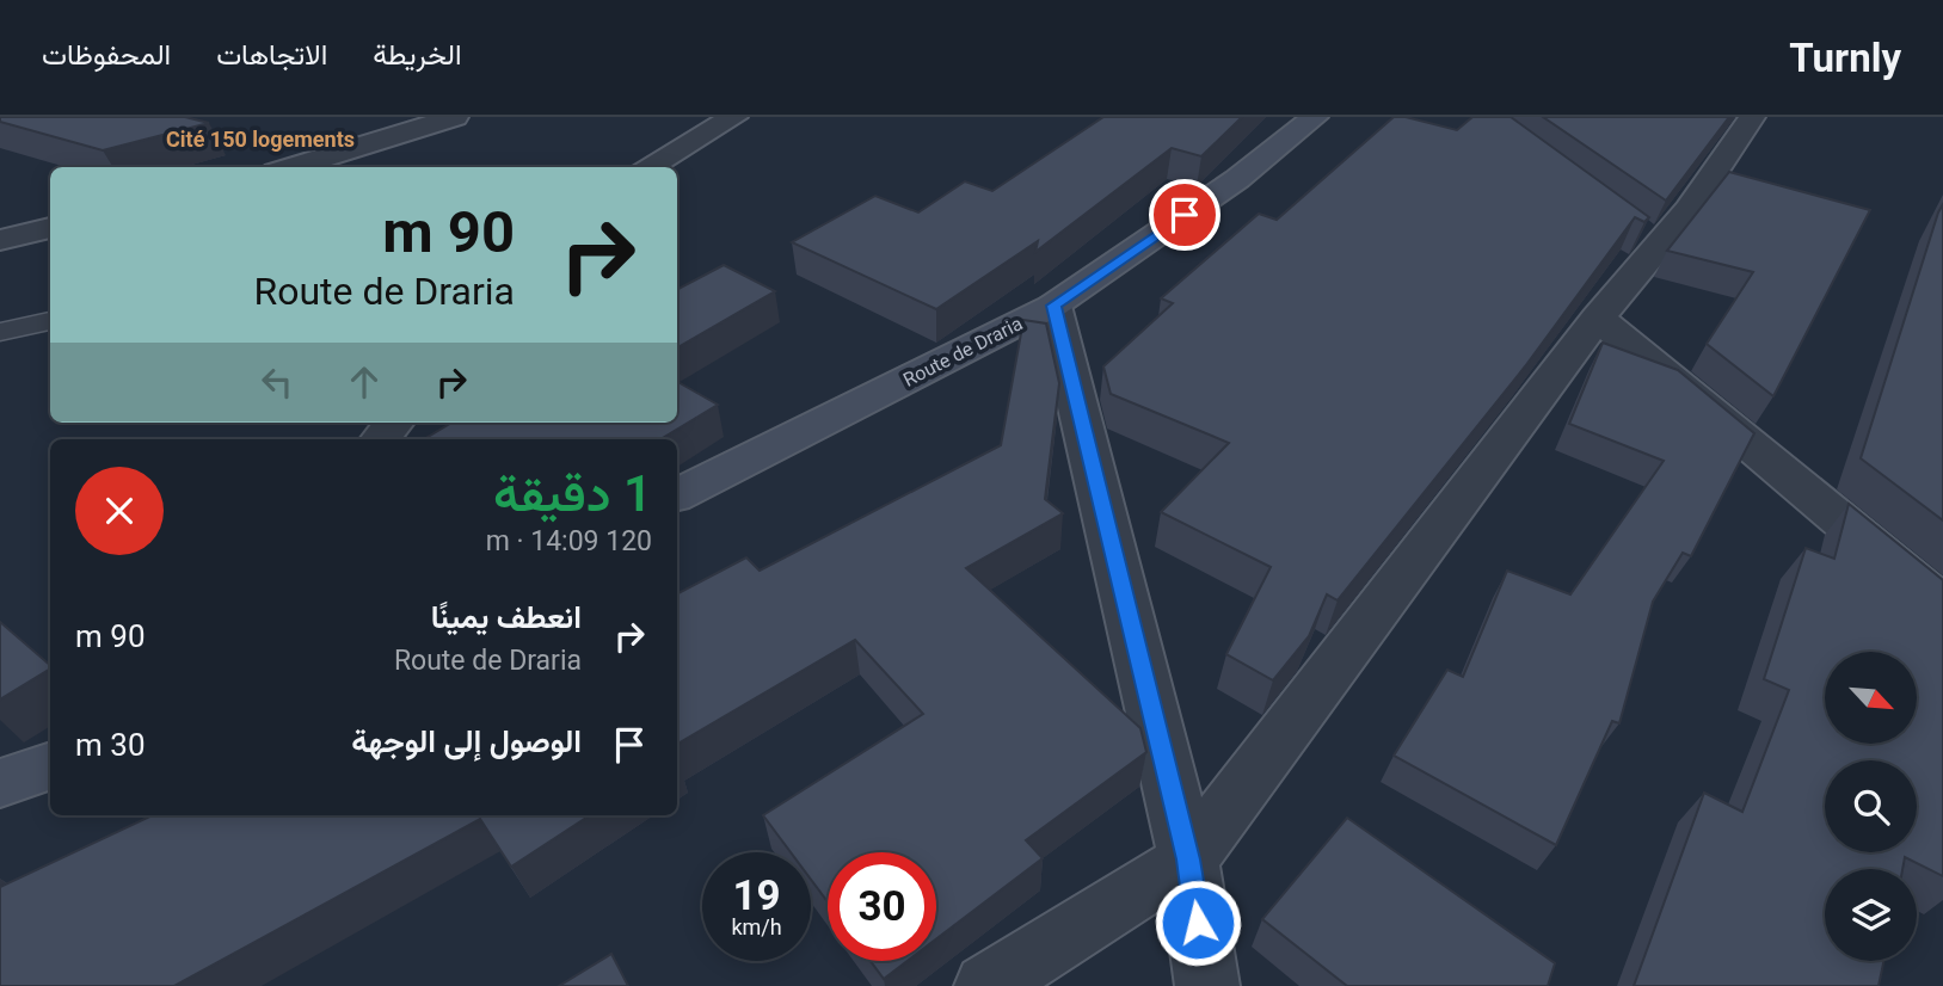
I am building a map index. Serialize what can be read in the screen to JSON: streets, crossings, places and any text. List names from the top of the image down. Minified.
{"streets":{"main road":["Route de Draria"]},"districts":["Cité 150 logements"],"north":"bottom right","page":{"header":"Turnly","nav":["الخريطة","الاتجاهات","المحفوظات"],"turn":["90 m","Route de Draria"],"heading":["1 دقيقة","120 m · 14:09"],"list":[{"name":"انعطف يمينًا","note":"Route de Draria","value":"90 m"},{"name":"الوصول إلى الوجهة","value":"30 m"}],"speed":"19 km/h","limit":"30"}}
